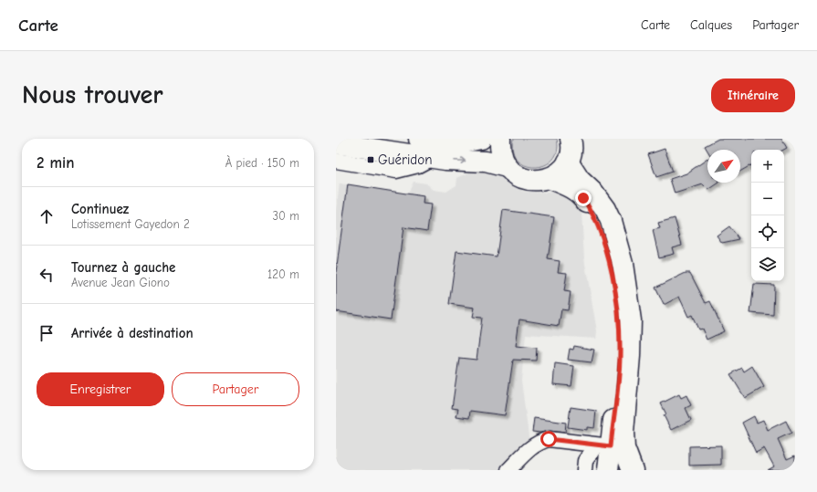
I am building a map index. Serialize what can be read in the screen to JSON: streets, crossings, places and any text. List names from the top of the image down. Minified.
{"places":{"transit":["Guéridon"]},"north":"top right","page":{"header":"Carte","nav":["Carte","Calques","Partager"],"buttons":["Itinéraire",["Enregistrer","Partager"]],"title":"Nous trouver","heading":["2 min","À pied · 150 m"],"map_buttons":["+","−"],"list":[["Continuez","Lotissement Gayedon 2","30 m"],["Tournez à gauche","Avenue Jean Giono","120 m"],"Arrivée à destination"]}}
